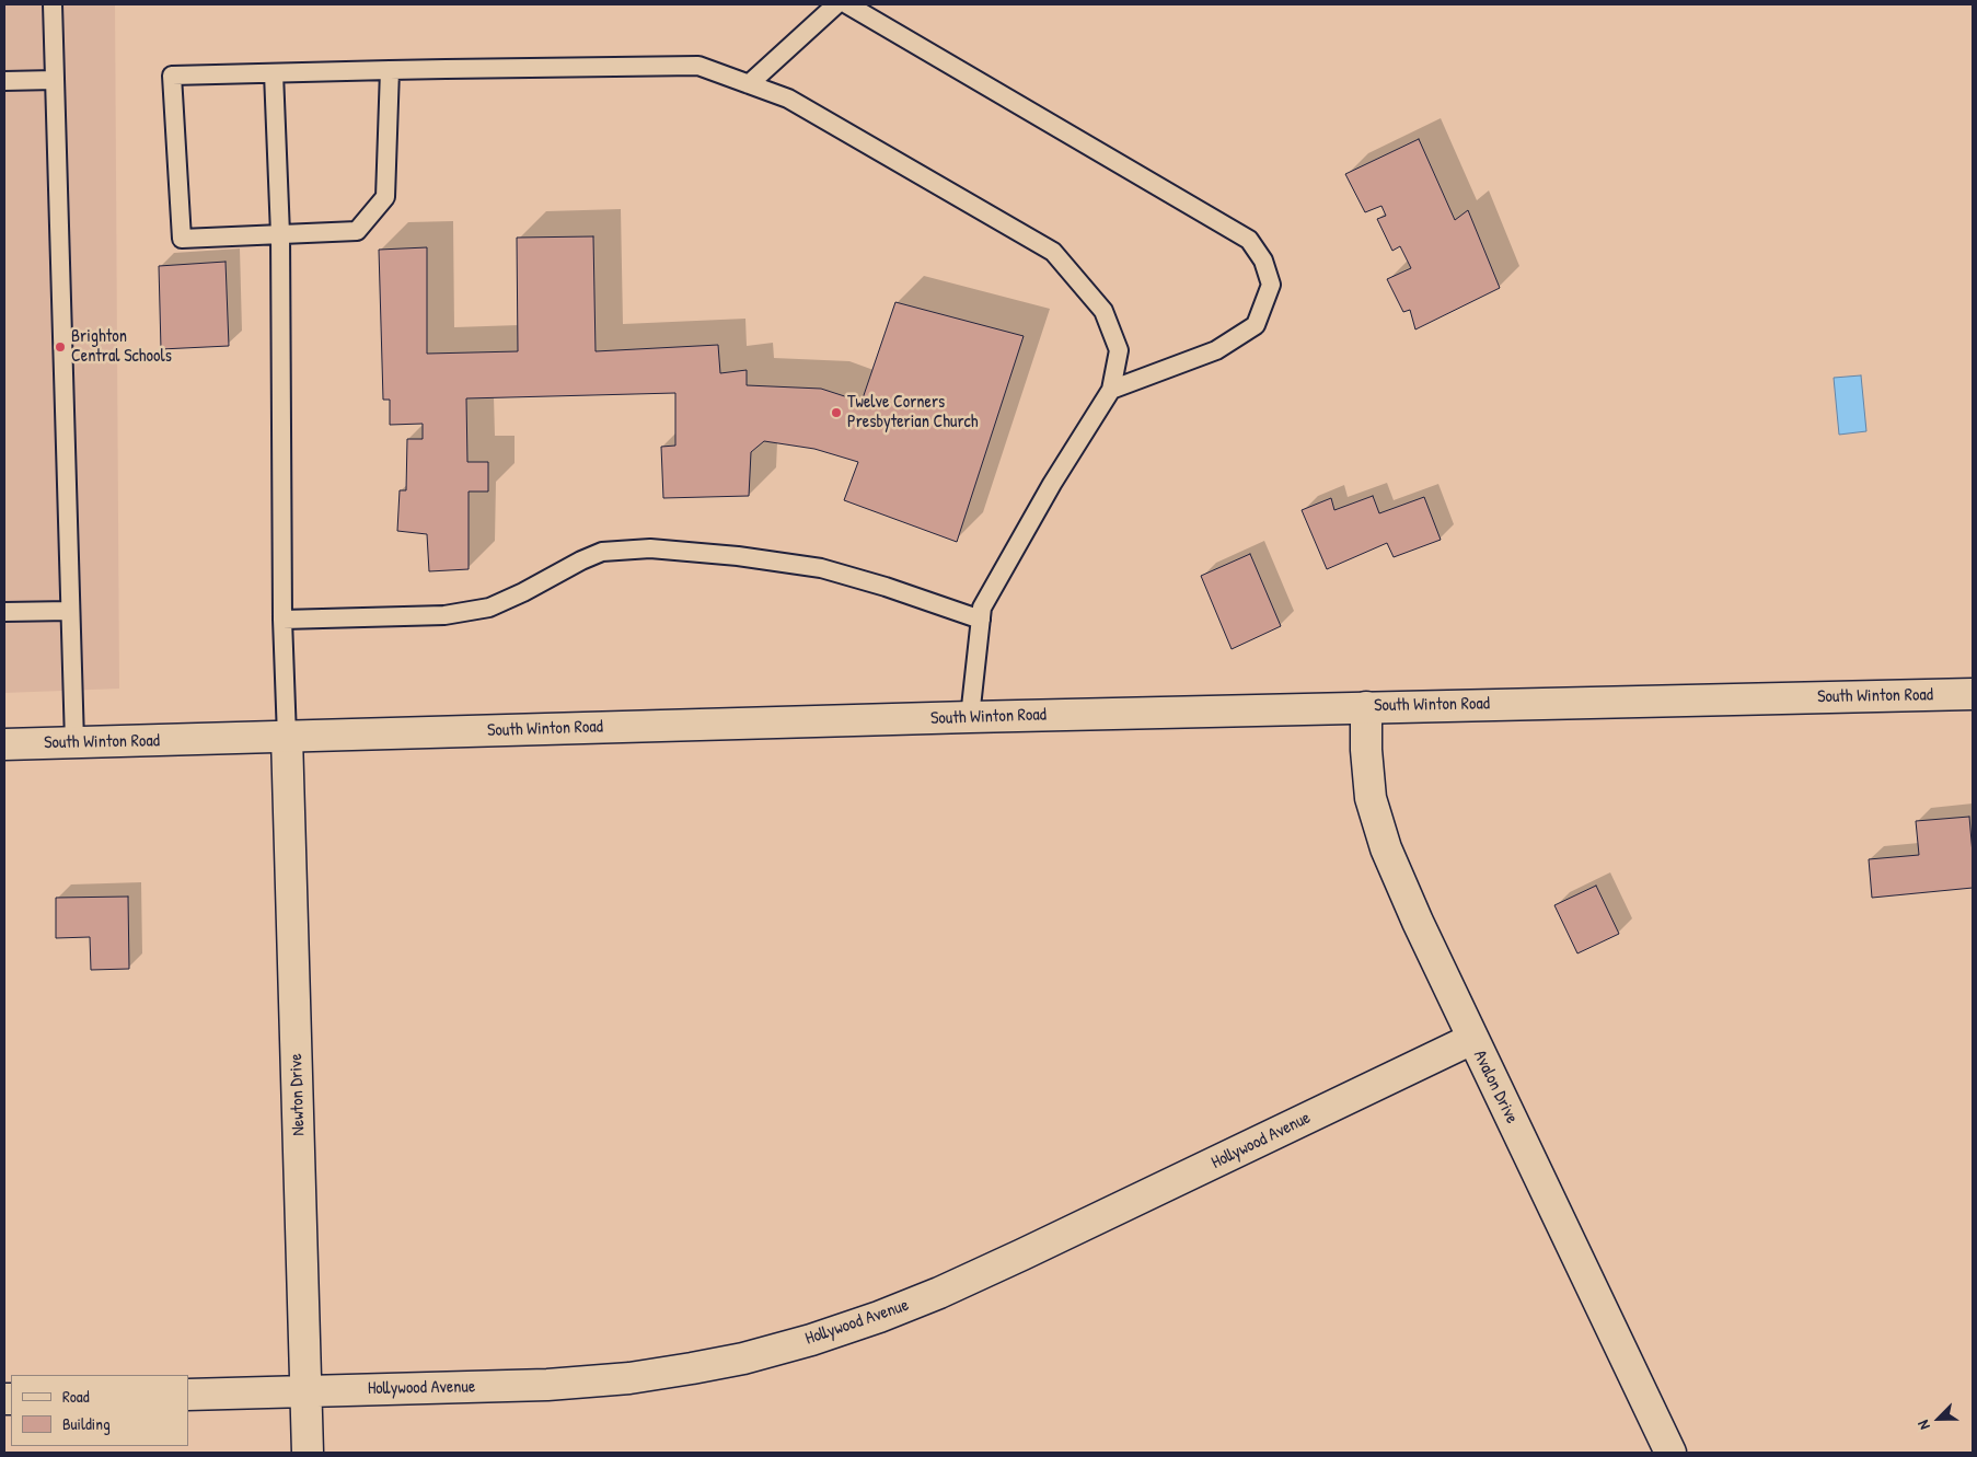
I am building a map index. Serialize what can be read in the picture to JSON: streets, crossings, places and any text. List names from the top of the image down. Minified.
{"streets":{"street":["South Winton Road","Avalon Drive","Newton Drive","Hollywood Avenue"]},"crossings":[["South Winton Road","Avalon Drive"],["South Winton Road","Newton Drive"],["Avalon Drive","Hollywood Avenue"],["Newton Drive","Hollywood Avenue"]],"places":["Brighton Central Schools","Twelve Corners Presbyterian Church"],"legend":["Road","Building"],"north":"bottom left"}
